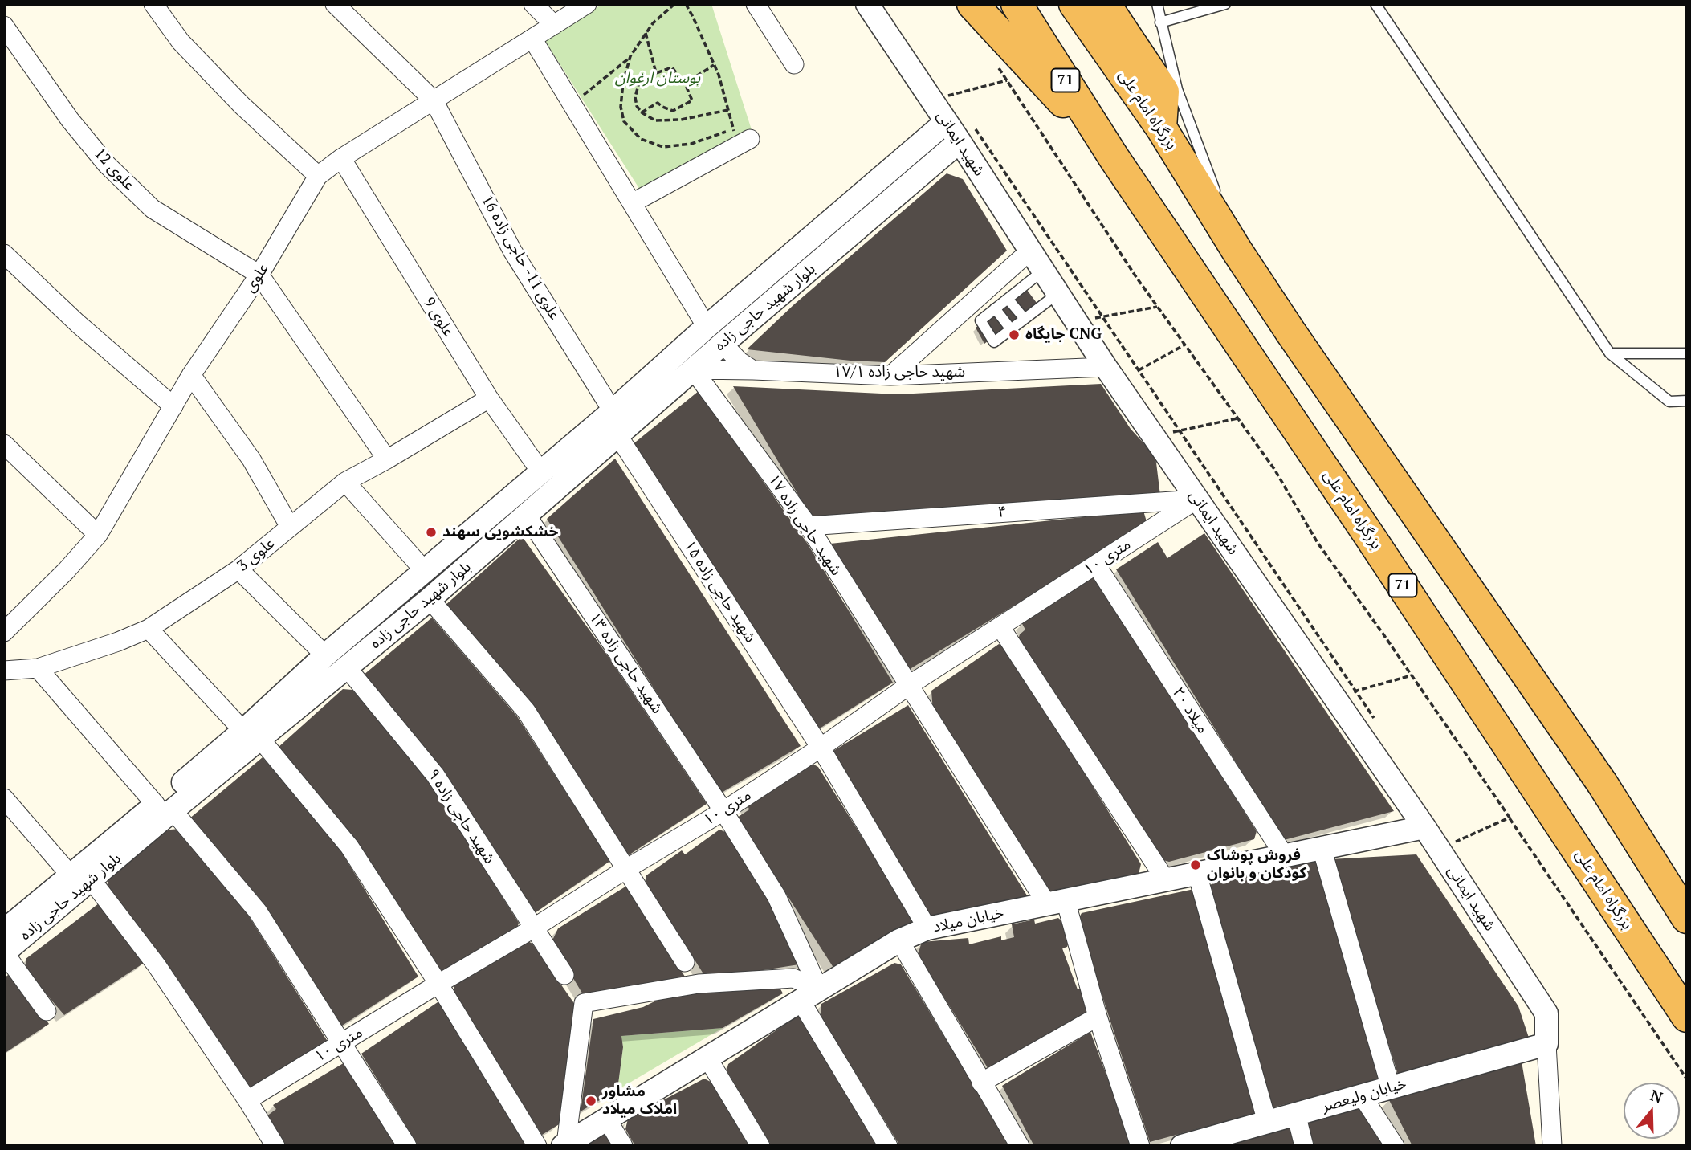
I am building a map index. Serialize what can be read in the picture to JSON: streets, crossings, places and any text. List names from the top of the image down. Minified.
{"streets":{"highway":["71","بزرگراه امام علی"],"street":["شهید ایمانی","علوی 12","علوی 11- حاجی زاده 16","علوی","بلوار شهید حاجی زاده","علوی 9","شهید حاجی زاده ۱۷/۱","۴","شهید حاجی زاده ۱۷","علوی 3","۱۰ متری","شهید حاجی زاده ۱۵","شهید حاجی زاده ۱۳","میلاد ۲۰","شهید حاجی زاده ۹","خیابان میلاد","خیابان ولیعصر"]},"crossings":[["شهید ایمانی","بلوار شهید حاجی زاده"],["شهید ایمانی","شهید حاجی زاده ۱۷/۱"],["شهید ایمانی","۴"],["شهید ایمانی","۱۰ متری"],["شهید ایمانی","خیابان میلاد"],["شهید ایمانی","خیابان ولیعصر"],["علوی 12","علوی"],["علوی 11- حاجی زاده 16","علوی"],["علوی 11- حاجی زاده 16","بلوار شهید حاجی زاده"],["علوی","علوی 9"],["بلوار شهید حاجی زاده","علوی 9"],["بلوار شهید حاجی زاده","شهید حاجی زاده ۱۷/۱"],["بلوار شهید حاجی زاده","شهید حاجی زاده ۱۷"],["بلوار شهید حاجی زاده","شهید حاجی زاده ۱۵"],["بلوار شهید حاجی زاده","شهید حاجی زاده ۱۳"],["بلوار شهید حاجی زاده","شهید حاجی زاده ۹"],["علوی 9","علوی 3"],["شهید حاجی زاده ۱۷/۱","شهید حاجی زاده ۱۷"],["۴","شهید حاجی زاده ۱۷"],["۴","۱۰ متری"],["شهید حاجی زاده ۱۷","۱۰ متری"],["شهید حاجی زاده ۱۷","خیابان میلاد"],["۱۰ متری","شهید حاجی زاده ۱۵"],["۱۰ متری","شهید حاجی زاده ۱۳"],["۱۰ متری","میلاد ۲۰"],["۱۰ متری","شهید حاجی زاده ۹"],["شهید حاجی زاده ۱۵","خیابان میلاد"],["شهید حاجی زاده ۱۳","خیابان میلاد"],["میلاد ۲۰","خیابان میلاد"]],"parks":["بوستان ارغوان"],"places":["جایگاه CNG","خشکشویی سهند","فروش پوشاک کودکان و بانوان","مشاور املاک میلاد"],"north":"top"}
